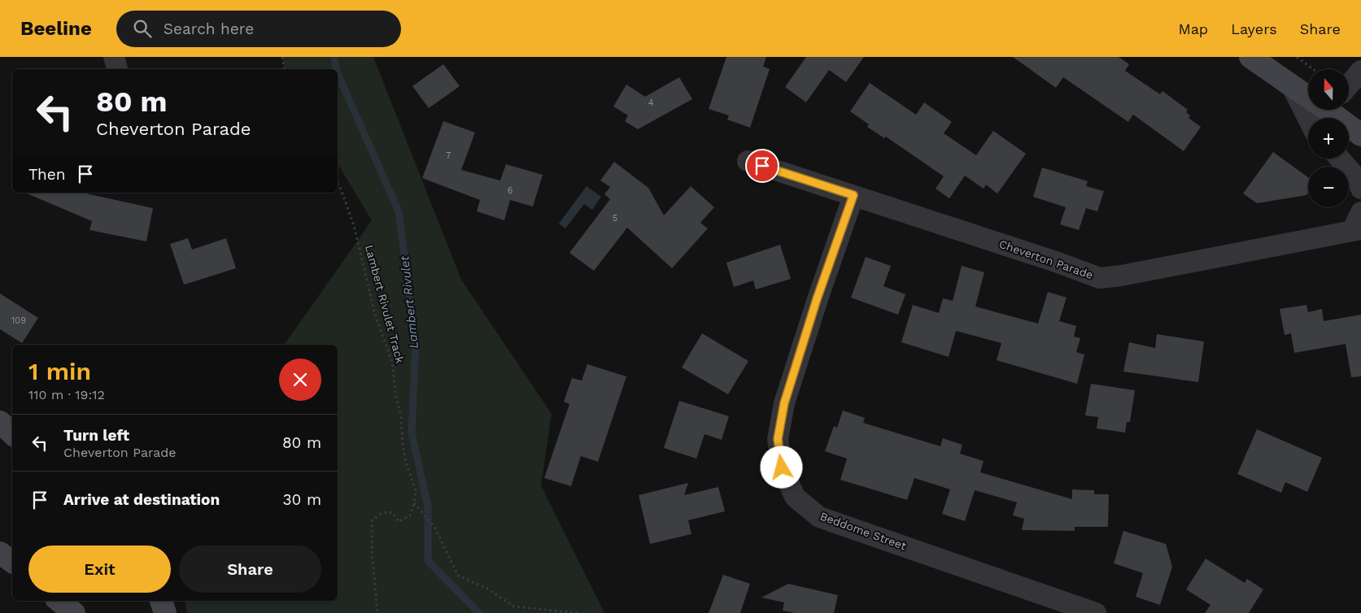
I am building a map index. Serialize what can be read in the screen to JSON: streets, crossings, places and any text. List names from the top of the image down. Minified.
{"streets":{"street":["Cheverton Parade","Beddome Street"],"path":["Lambert Rivulet Track"]},"crossings":[["Cheverton Parade","Beddome Street"]],"water":["Lambert Rivulet"],"house_numbers":["4","7","6","5","109"],"north":"top","page":{"header":"Beeline","search":"Search here","nav":["Map","Layers","Share"],"map_buttons":["+","−"],"turn":["80 m","Cheverton Parade"],"then":"Then","heading":["1 min","110 m · 19:12"],"list":[{"name":"Turn left","note":"Cheverton Parade","value":"80 m"},{"name":"Arrive at destination","value":"30 m"}],"buttons":["Exit","Share"]}}
